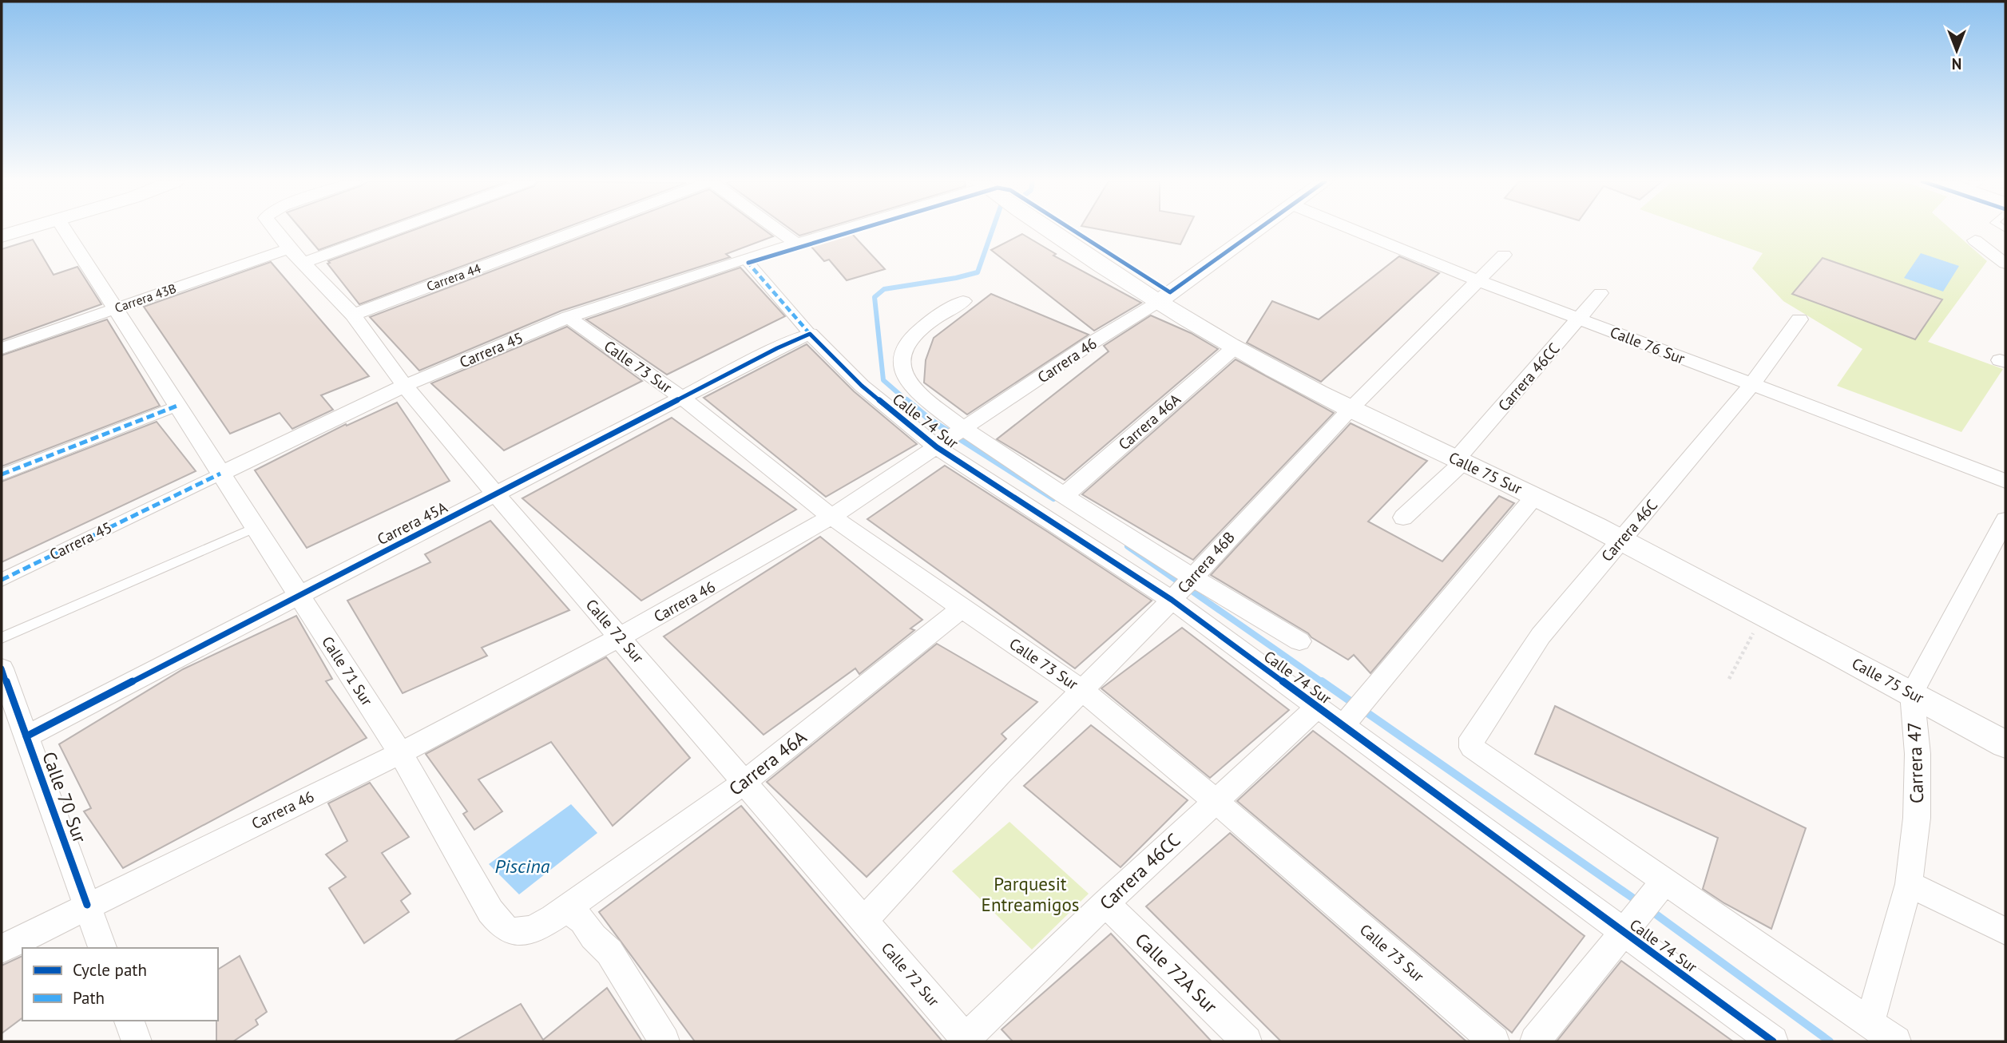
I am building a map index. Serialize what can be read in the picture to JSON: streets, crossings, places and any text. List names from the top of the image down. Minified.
{"streets":{"street":["Carrera 44","Carrera 43B","Calle 76 Sur","Carrera 45","Carrera 46","Calle 73 Sur","Carrera 46CC","Calle 74 Sur","Carrera 46A","Calle 75 Sur","Carrera 45A","Carrera 46C","Carrera 46B","Calle 72 Sur","Calle 71 Sur","Carrera 47","Calle 70 Sur","Calle 72A Sur"]},"crossings":[["Carrera 44","Calle 72 Sur"],["Carrera 43B","Calle 72 Sur"],["Carrera 43B","Calle 71 Sur"],["Calle 76 Sur","Carrera 46CC"],["Calle 76 Sur","Carrera 46C"],["Calle 76 Sur","Carrera 46B"],["Carrera 45","Calle 73 Sur"],["Carrera 45","Calle 74 Sur"],["Carrera 45","Calle 72 Sur"],["Carrera 45","Calle 71 Sur"],["Carrera 46","Calle 73 Sur"],["Carrera 46","Calle 74 Sur"],["Carrera 46","Calle 75 Sur"],["Carrera 46","Calle 72 Sur"],["Carrera 46","Calle 71 Sur"],["Carrera 46","Calle 70 Sur"],["Calle 73 Sur","Carrera 46CC"],["Calle 73 Sur","Carrera 46A"],["Calle 73 Sur","Carrera 45A"],["Calle 73 Sur","Carrera 46B"],["Carrera 46CC","Calle 74 Sur"],["Carrera 46CC","Calle 75 Sur"],["Carrera 46CC","Calle 72 Sur"],["Carrera 46CC","Calle 72A Sur"],["Calle 74 Sur","Carrera 46A"],["Calle 74 Sur","Carrera 45A"],["Calle 74 Sur","Carrera 46B"],["Carrera 46A","Calle 75 Sur"],["Carrera 46A","Calle 72 Sur"],["Carrera 46A","Calle 71 Sur"],["Calle 75 Sur","Carrera 46C"],["Calle 75 Sur","Carrera 46B"],["Calle 75 Sur","Carrera 47"],["Carrera 45A","Calle 72 Sur"],["Carrera 45A","Calle 71 Sur"],["Carrera 45A","Calle 70 Sur"],["Carrera 46B","Calle 72 Sur"]],"water":["Piscina"],"parks":["Parquesit Entreamigos"],"legend":["Cycle path","Path"],"north":"bottom"}
